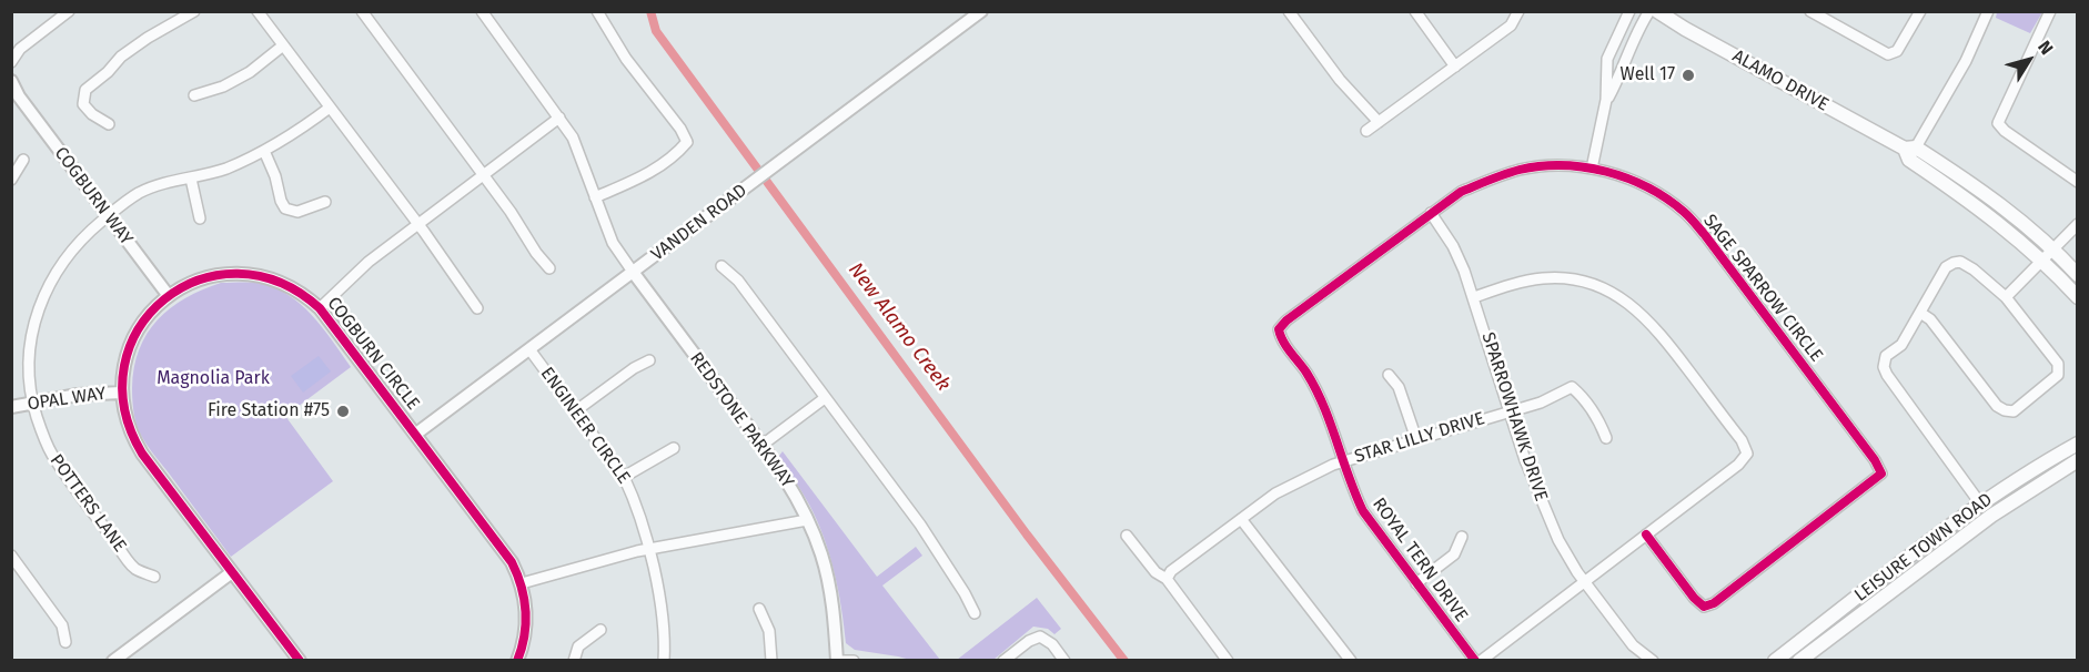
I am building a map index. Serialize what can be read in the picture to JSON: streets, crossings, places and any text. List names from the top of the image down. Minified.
{"streets":{"main road":["ALAMO DRIVE","LEISURE TOWN ROAD"],"street":["COGBURN WAY","VANDEN ROAD","SAGE SPARROW CIRCLE","COGBURN CIRCLE","OPAL WAY","SPARROWHAWK DRIVE","REDSTONE PARKWAY","ENGINEER CIRCLE","STAR LILLY DRIVE","POTTERS LANE","ROYAL TERN DRIVE"]},"crossings":[["COGBURN WAY","COGBURN CIRCLE"],["COGBURN WAY","POTTERS LANE"],["VANDEN ROAD","COGBURN CIRCLE"],["VANDEN ROAD","REDSTONE PARKWAY"],["VANDEN ROAD","ENGINEER CIRCLE"],["SAGE SPARROW CIRCLE","SPARROWHAWK DRIVE"],["SAGE SPARROW CIRCLE","ROYAL TERN DRIVE"],["COGBURN CIRCLE","OPAL WAY"],["OPAL WAY","POTTERS LANE"],["SPARROWHAWK DRIVE","STAR LILLY DRIVE"],["STAR LILLY DRIVE","ROYAL TERN DRIVE"]],"water":["New Alamo Creek"],"parks":["Magnolia Park"],"places":["Well 17","Fire Station #75"],"north":"top right"}
